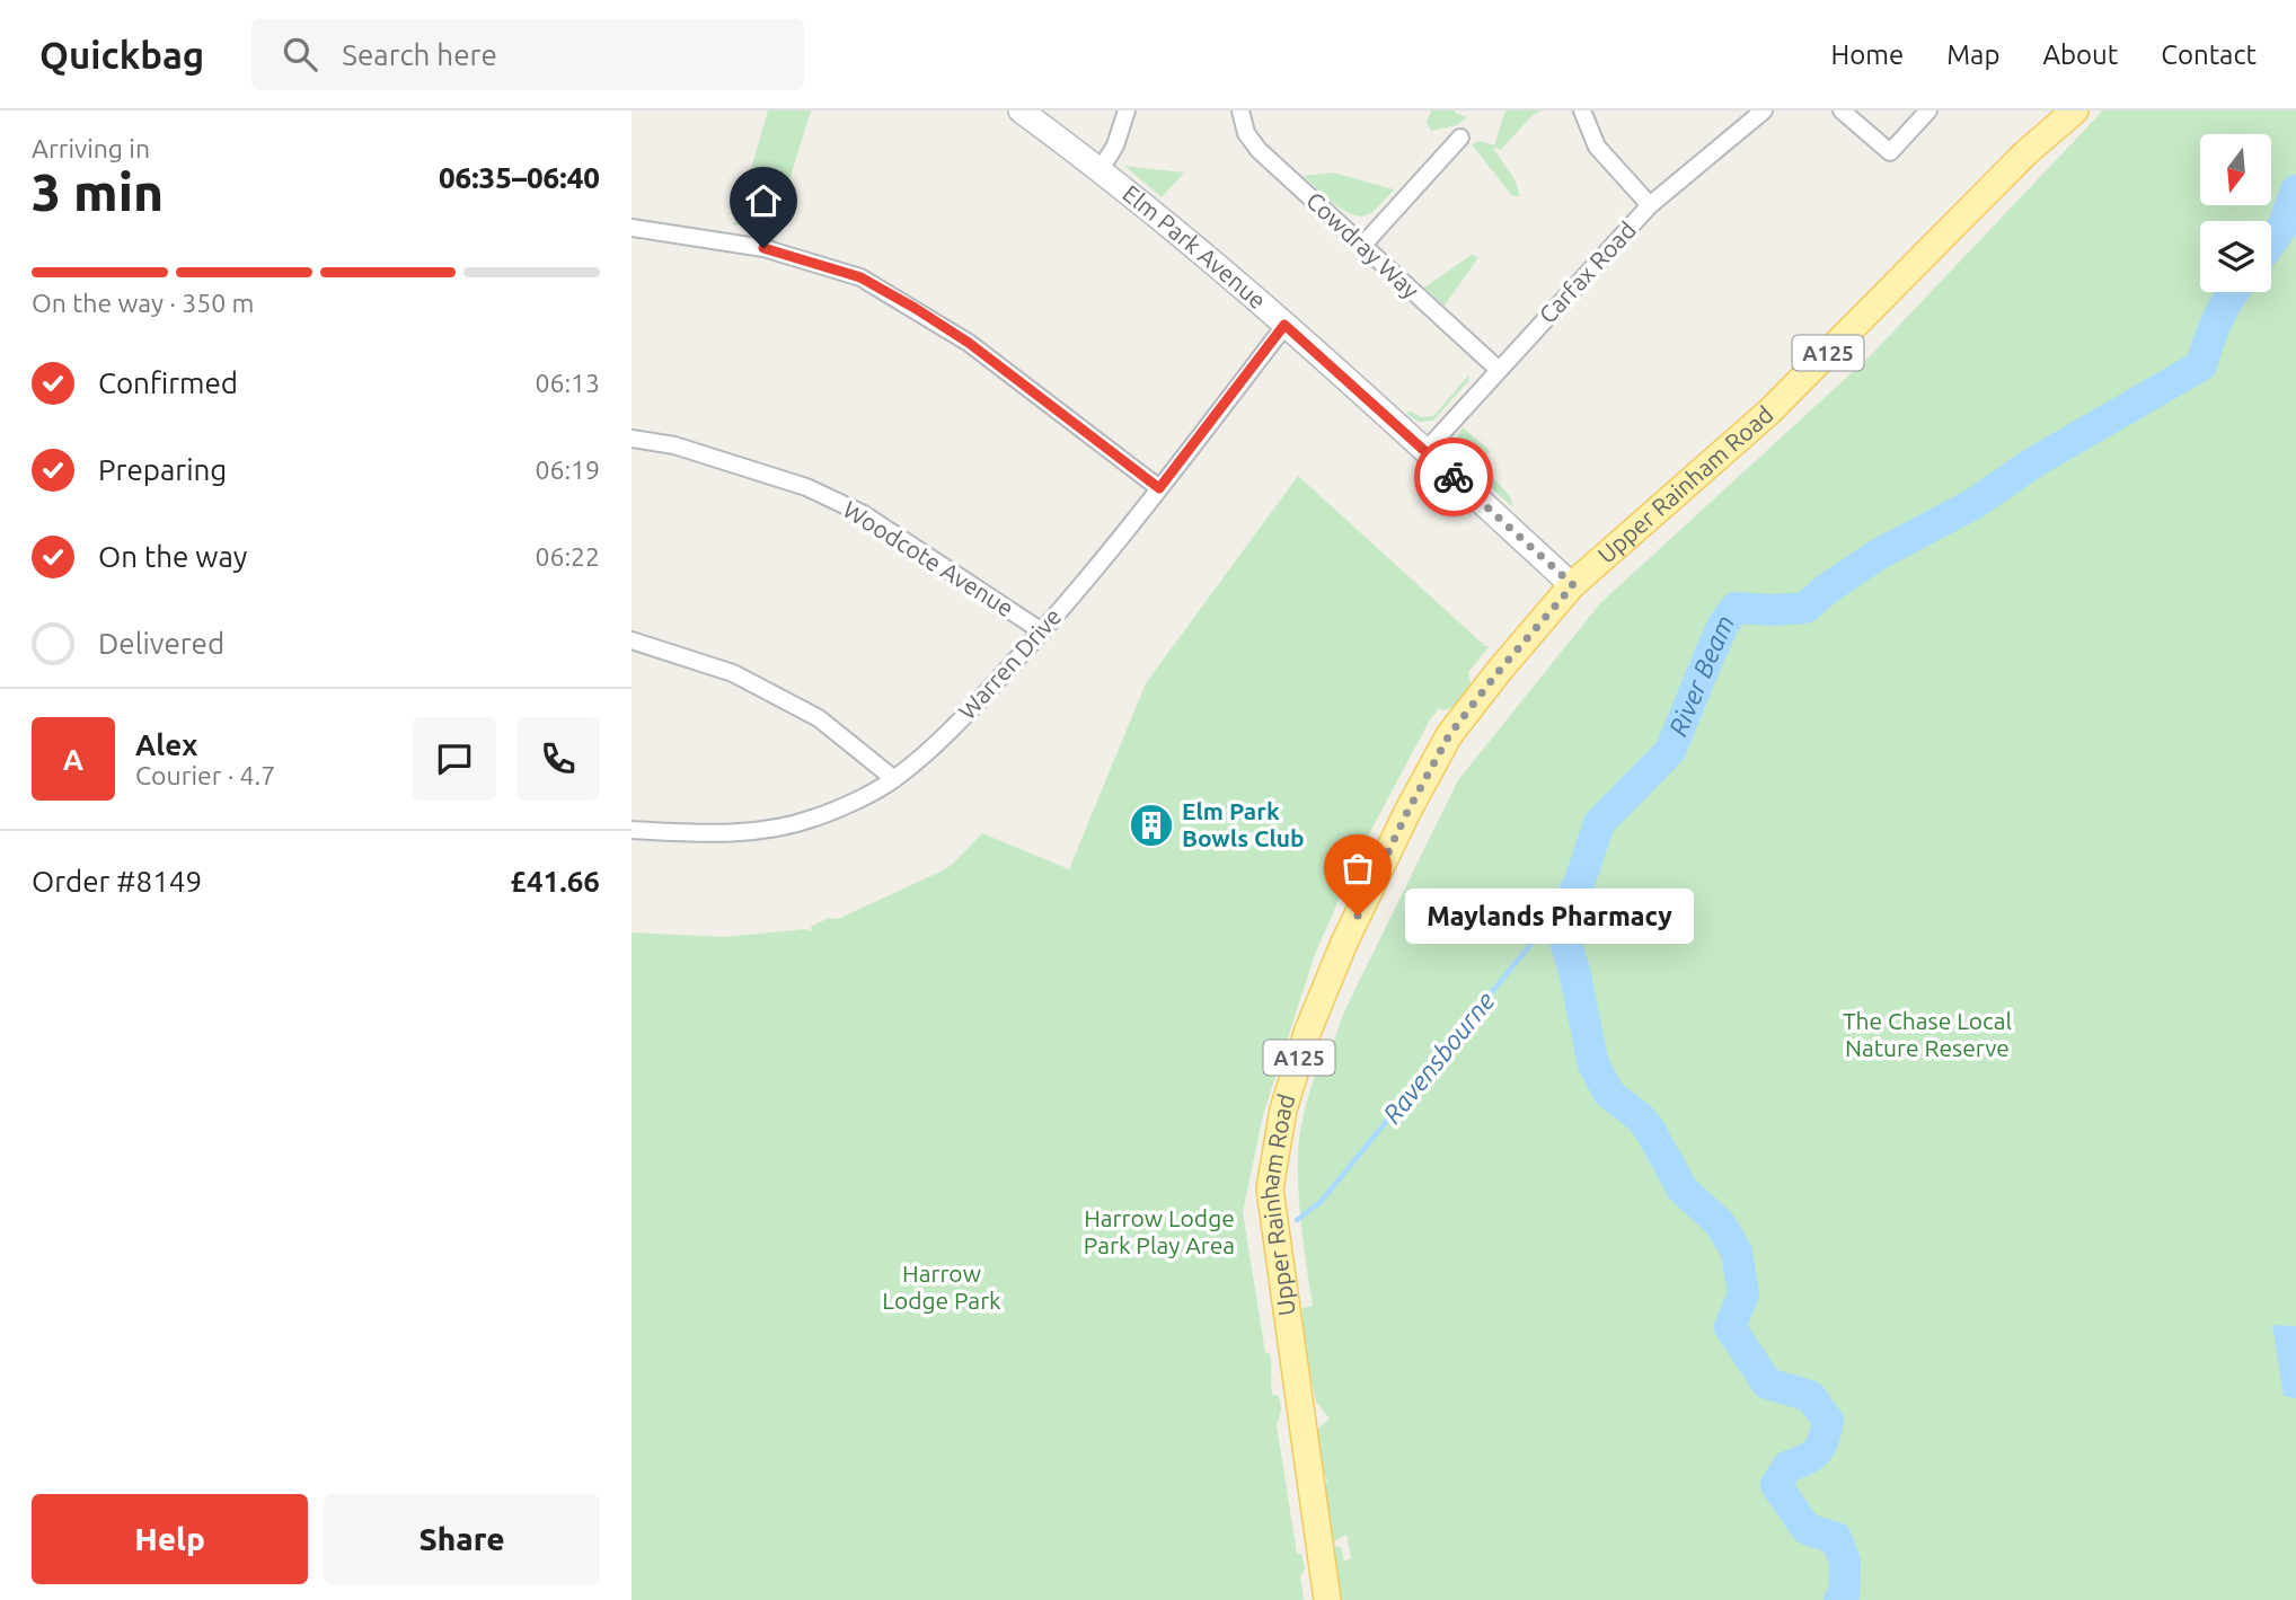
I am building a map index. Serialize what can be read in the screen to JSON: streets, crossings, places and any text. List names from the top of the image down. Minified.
{"streets":{"main road":["A125","Upper Rainham Road"],"street":["Cowdray Way","Elm Park Avenue","Carfax Road","Woodcote Avenue","Warren Drive"]},"crossings":[["Cowdray Way","Carfax Road"],["Elm Park Avenue","Carfax Road"],["Elm Park Avenue","Upper Rainham Road"],["Elm Park Avenue","Warren Drive"],["Woodcote Avenue","Warren Drive"]],"water":["River Beam","Ravensbourne"],"parks":["The Chase Local Nature Reserve","Harrow Lodge Park Play Area","Harrow Lodge Park"],"places":{"building":["Elm Park Bowls Club"],"other":["Maylands Pharmacy"]},"north":"bottom","page":{"header":"Quickbag","search":"Search here","nav":["Home","Map","About","Contact"],"heading":["3 min","Arriving in","06:35–06:40"],"panel":["Alex","Courier · 4.7","Order #8149","£41.66"],"bar":"On the way · 350 m","list":[["Confirmed","06:13"],["Preparing","06:19"],["On the way","06:22"],"Delivered"],"round":"A","bubble":"Maylands Pharmacy","buttons":["Help","Share"]}}
